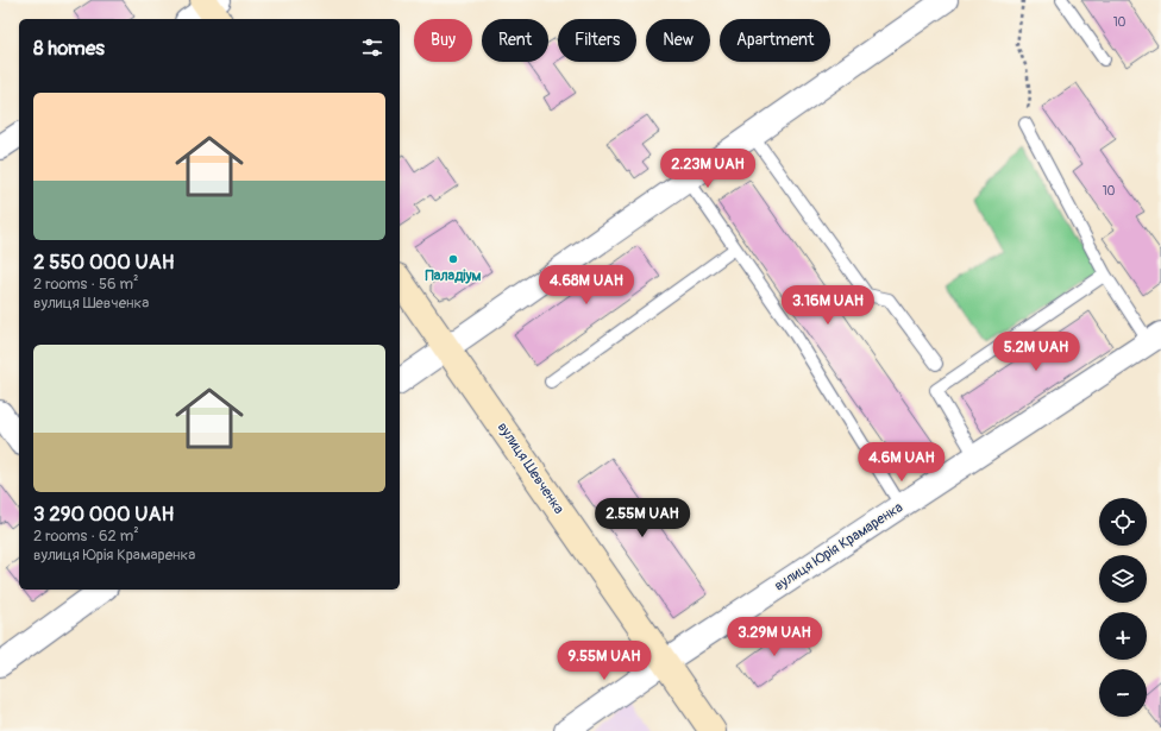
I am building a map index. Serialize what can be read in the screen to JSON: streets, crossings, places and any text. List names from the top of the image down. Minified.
{"streets":{"street":["вулиця Шевченка","вулиця Юрія Крамаренка"]},"crossings":[["вулиця Шевченка","вулиця Юрія Крамаренка"]],"places":["Паладіум"],"house_numbers":["10","10"],"page":{"chip":["Buy","Rent","Filters","New","Apartment"],"heading":"8 homes","list":[{"name":"2 550 000 UAH","note":"2 rooms · 56 m² · вулиця Шевченка"},{"name":"3 290 000 UAH","note":"2 rooms · 62 m² · вулиця Юрія Крамаренка"}],"price":["2.23M UAH","4.68M UAH","3.16M UAH","5.2M UAH","4.6M UAH","2.55M UAH","3.29M UAH","9.55M UAH"],"map_buttons":["+","−"]}}
